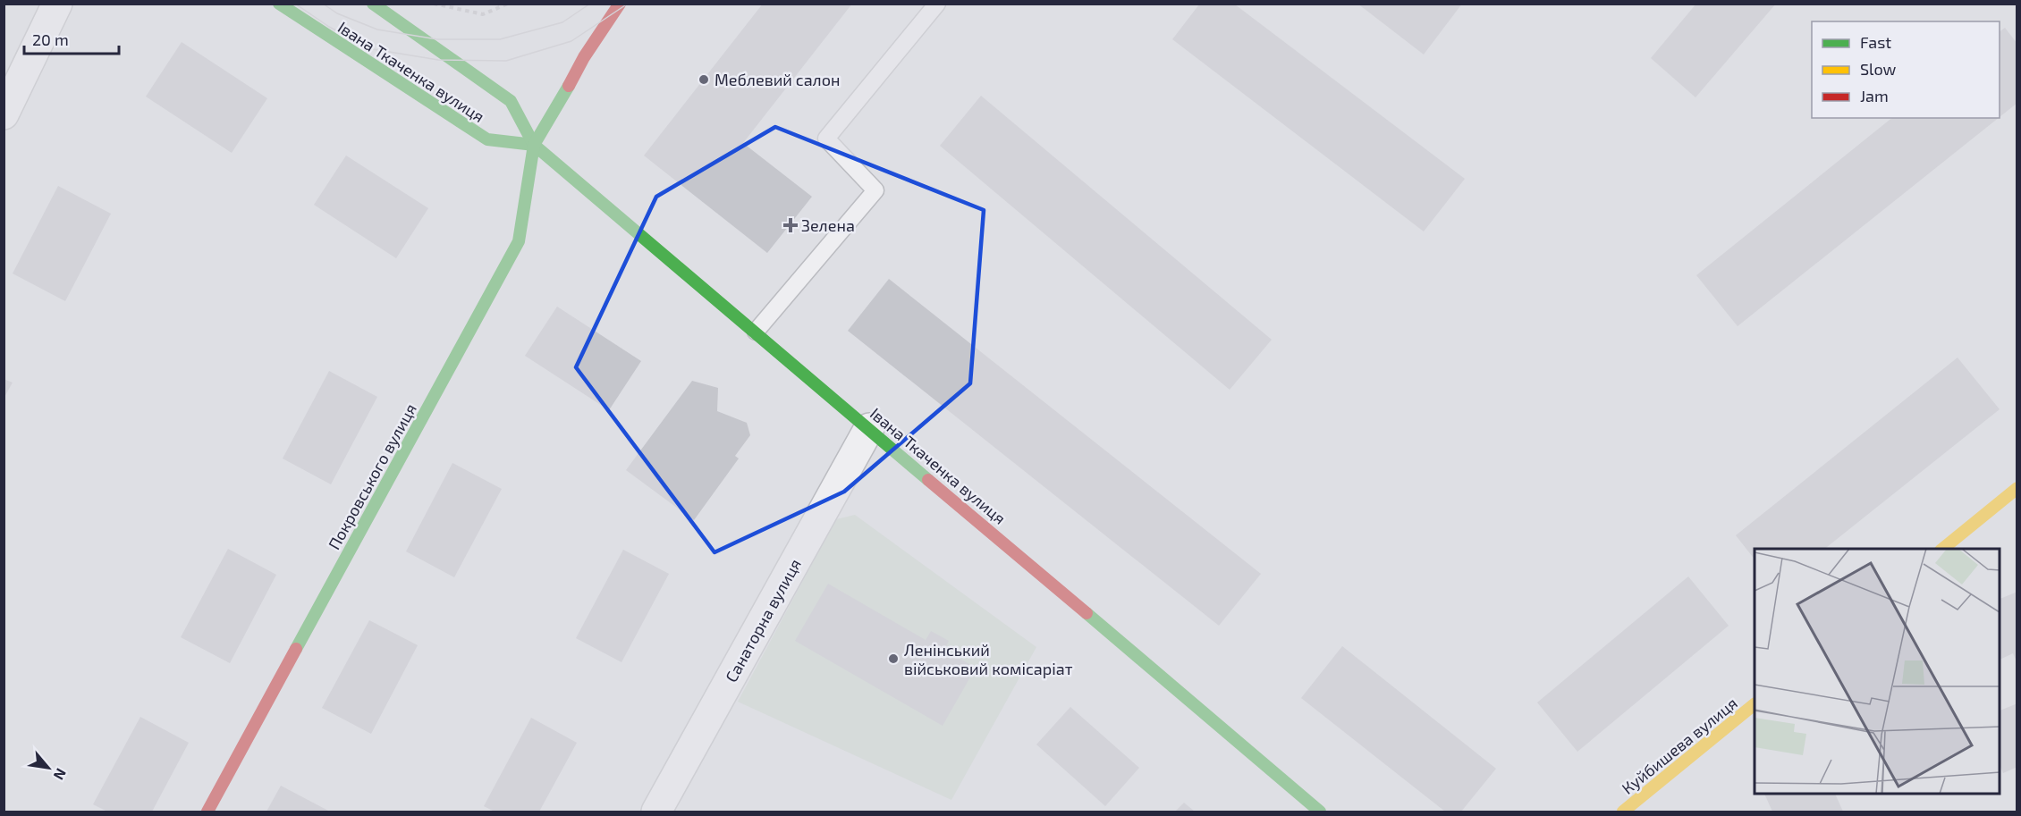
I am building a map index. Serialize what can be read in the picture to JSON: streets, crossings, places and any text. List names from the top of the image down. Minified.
{"streets":{"main road":["Івана Ткаченка вулиця","Покровського вулиця","Куйбишева вулиця"],"street":["Санаторна вулиця"]},"crossings":[["Івана Ткаченка вулиця","Покровського вулиця"],["Івана Ткаченка вулиця","Санаторна вулиця"]],"places":{"other":["Меблевий салон","Ленінський військовий комісаріат"],"health":["Зелена"]},"legend":["Fast","Slow","Jam"],"scale_bar":"20 m","north":"bottom right"}
